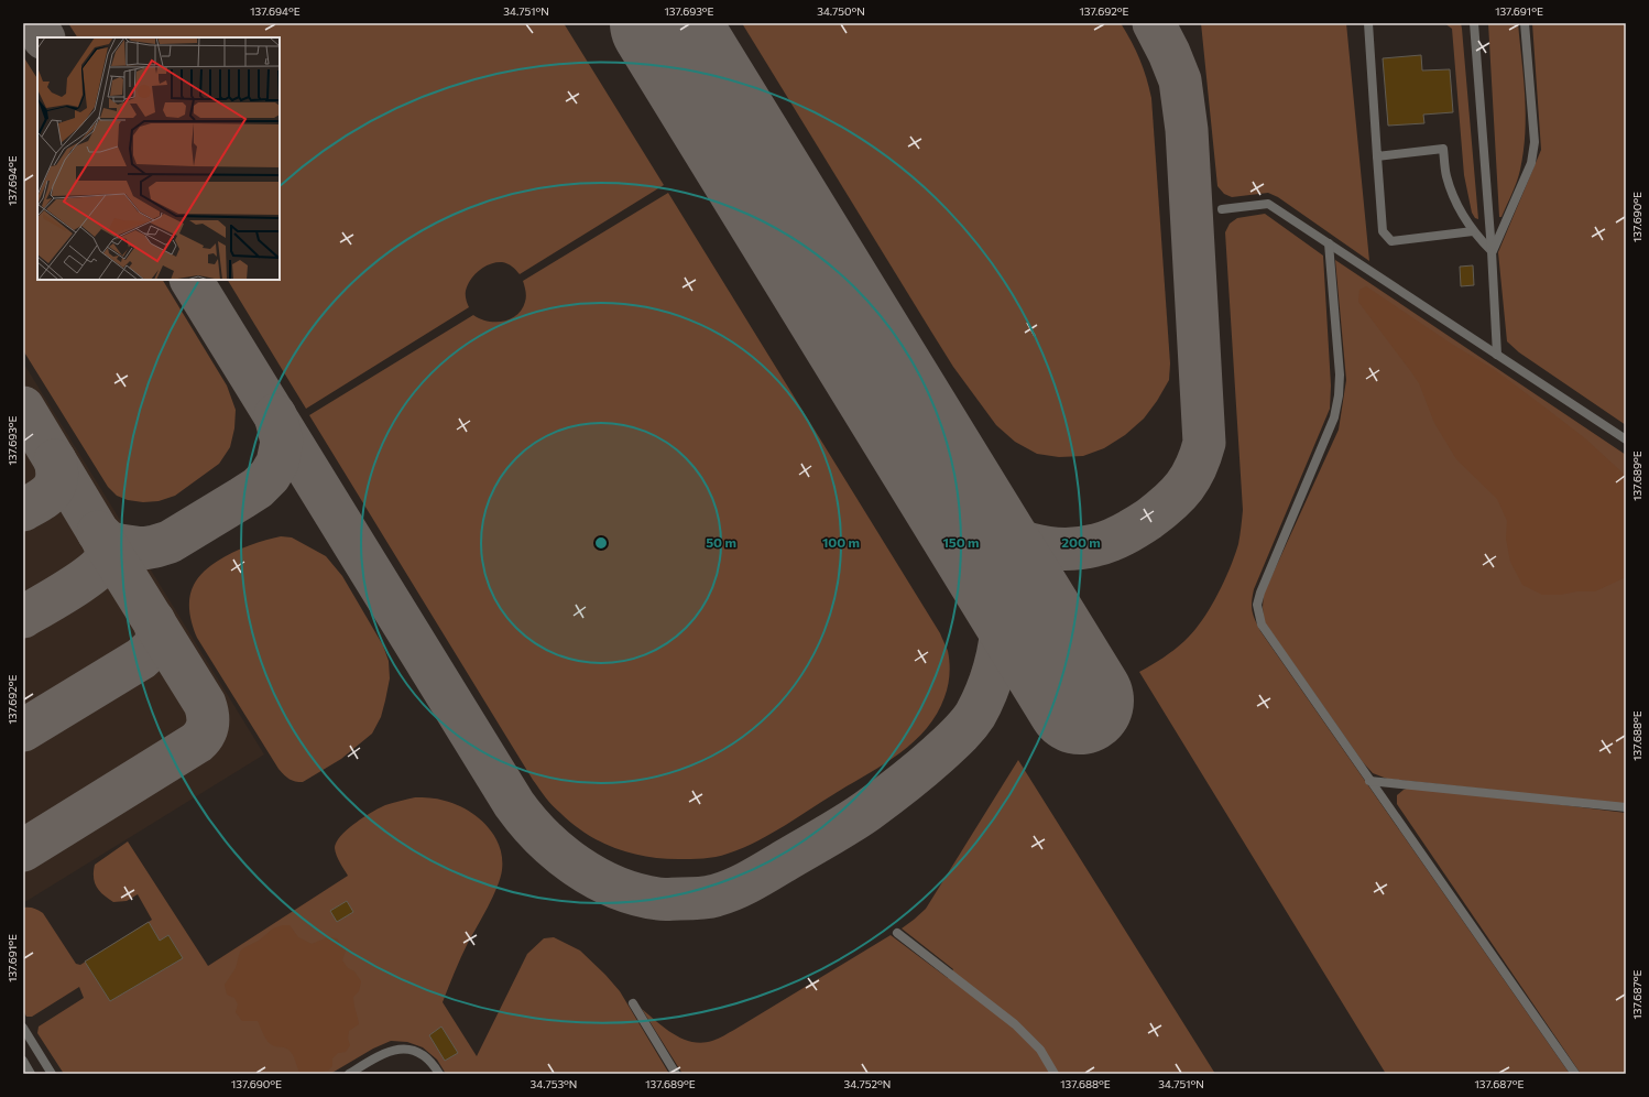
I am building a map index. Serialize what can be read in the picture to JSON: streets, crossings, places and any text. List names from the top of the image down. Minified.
{"coordinates":["137.694°E","34.751°N","137.693°E","34.750°N","137.692°E","137.691°E","137.690°E","137.689°E","137.688°E","137.687°E","34.753°N","34.752°N"],"rings":["50 m","100 m","150 m","200 m"]}
